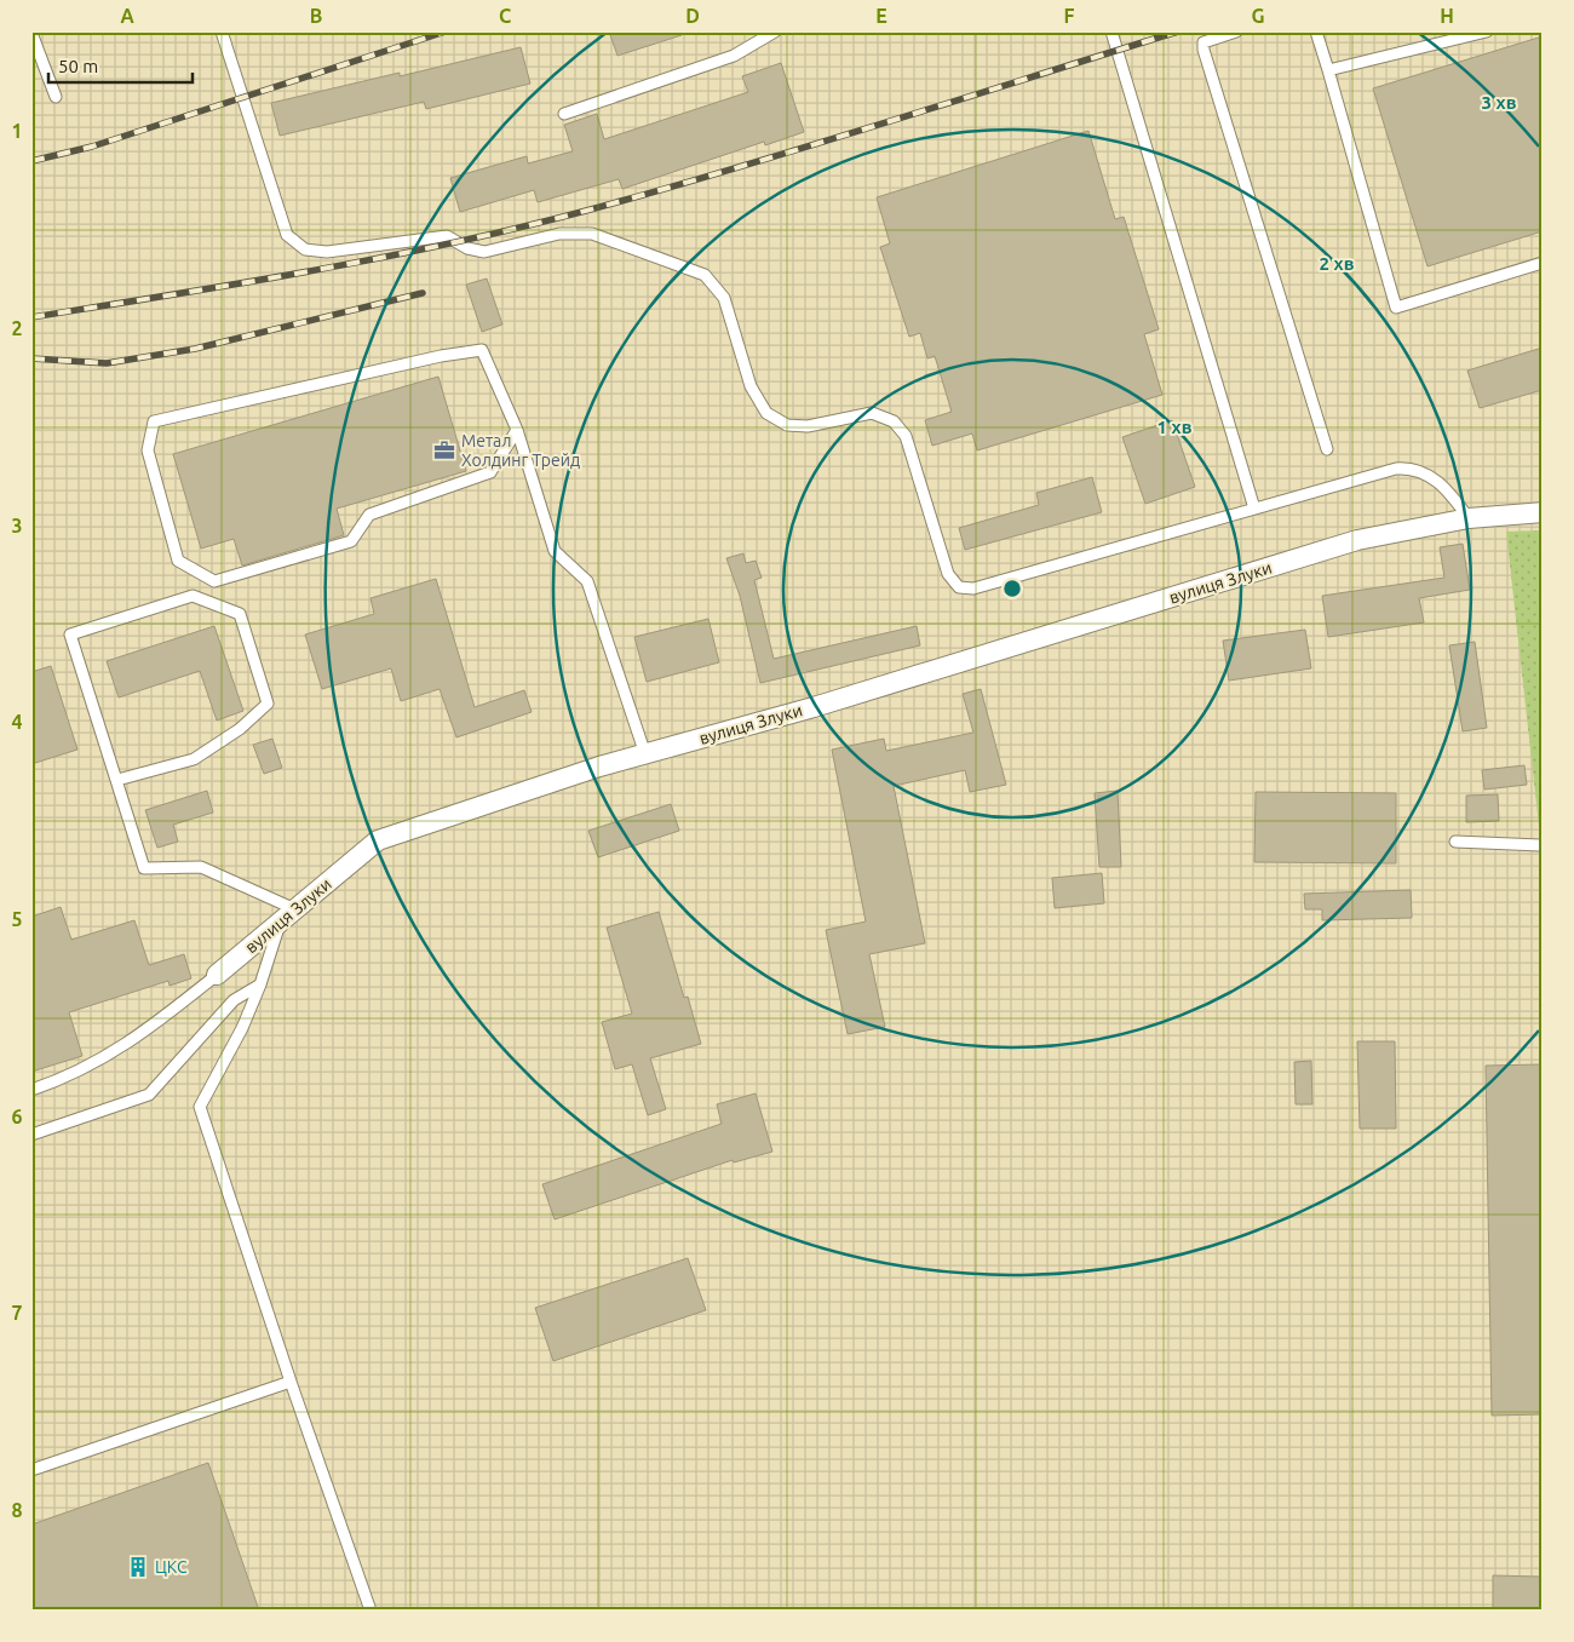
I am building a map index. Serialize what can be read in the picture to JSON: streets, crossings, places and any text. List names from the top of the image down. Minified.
{"streets":{"street":["вулиця Злуки"]},"places":{"office":["Метал Холдинг Трейд"],"building":["ЦКС"]},"scale_bar":"50 m","grid":{"columns":["A","B","C","D","E","F","G","H"],"rows":["1","2","3","4","5","6","7","8"]},"rings":["3 хв","2 хв","1 хв"]}
